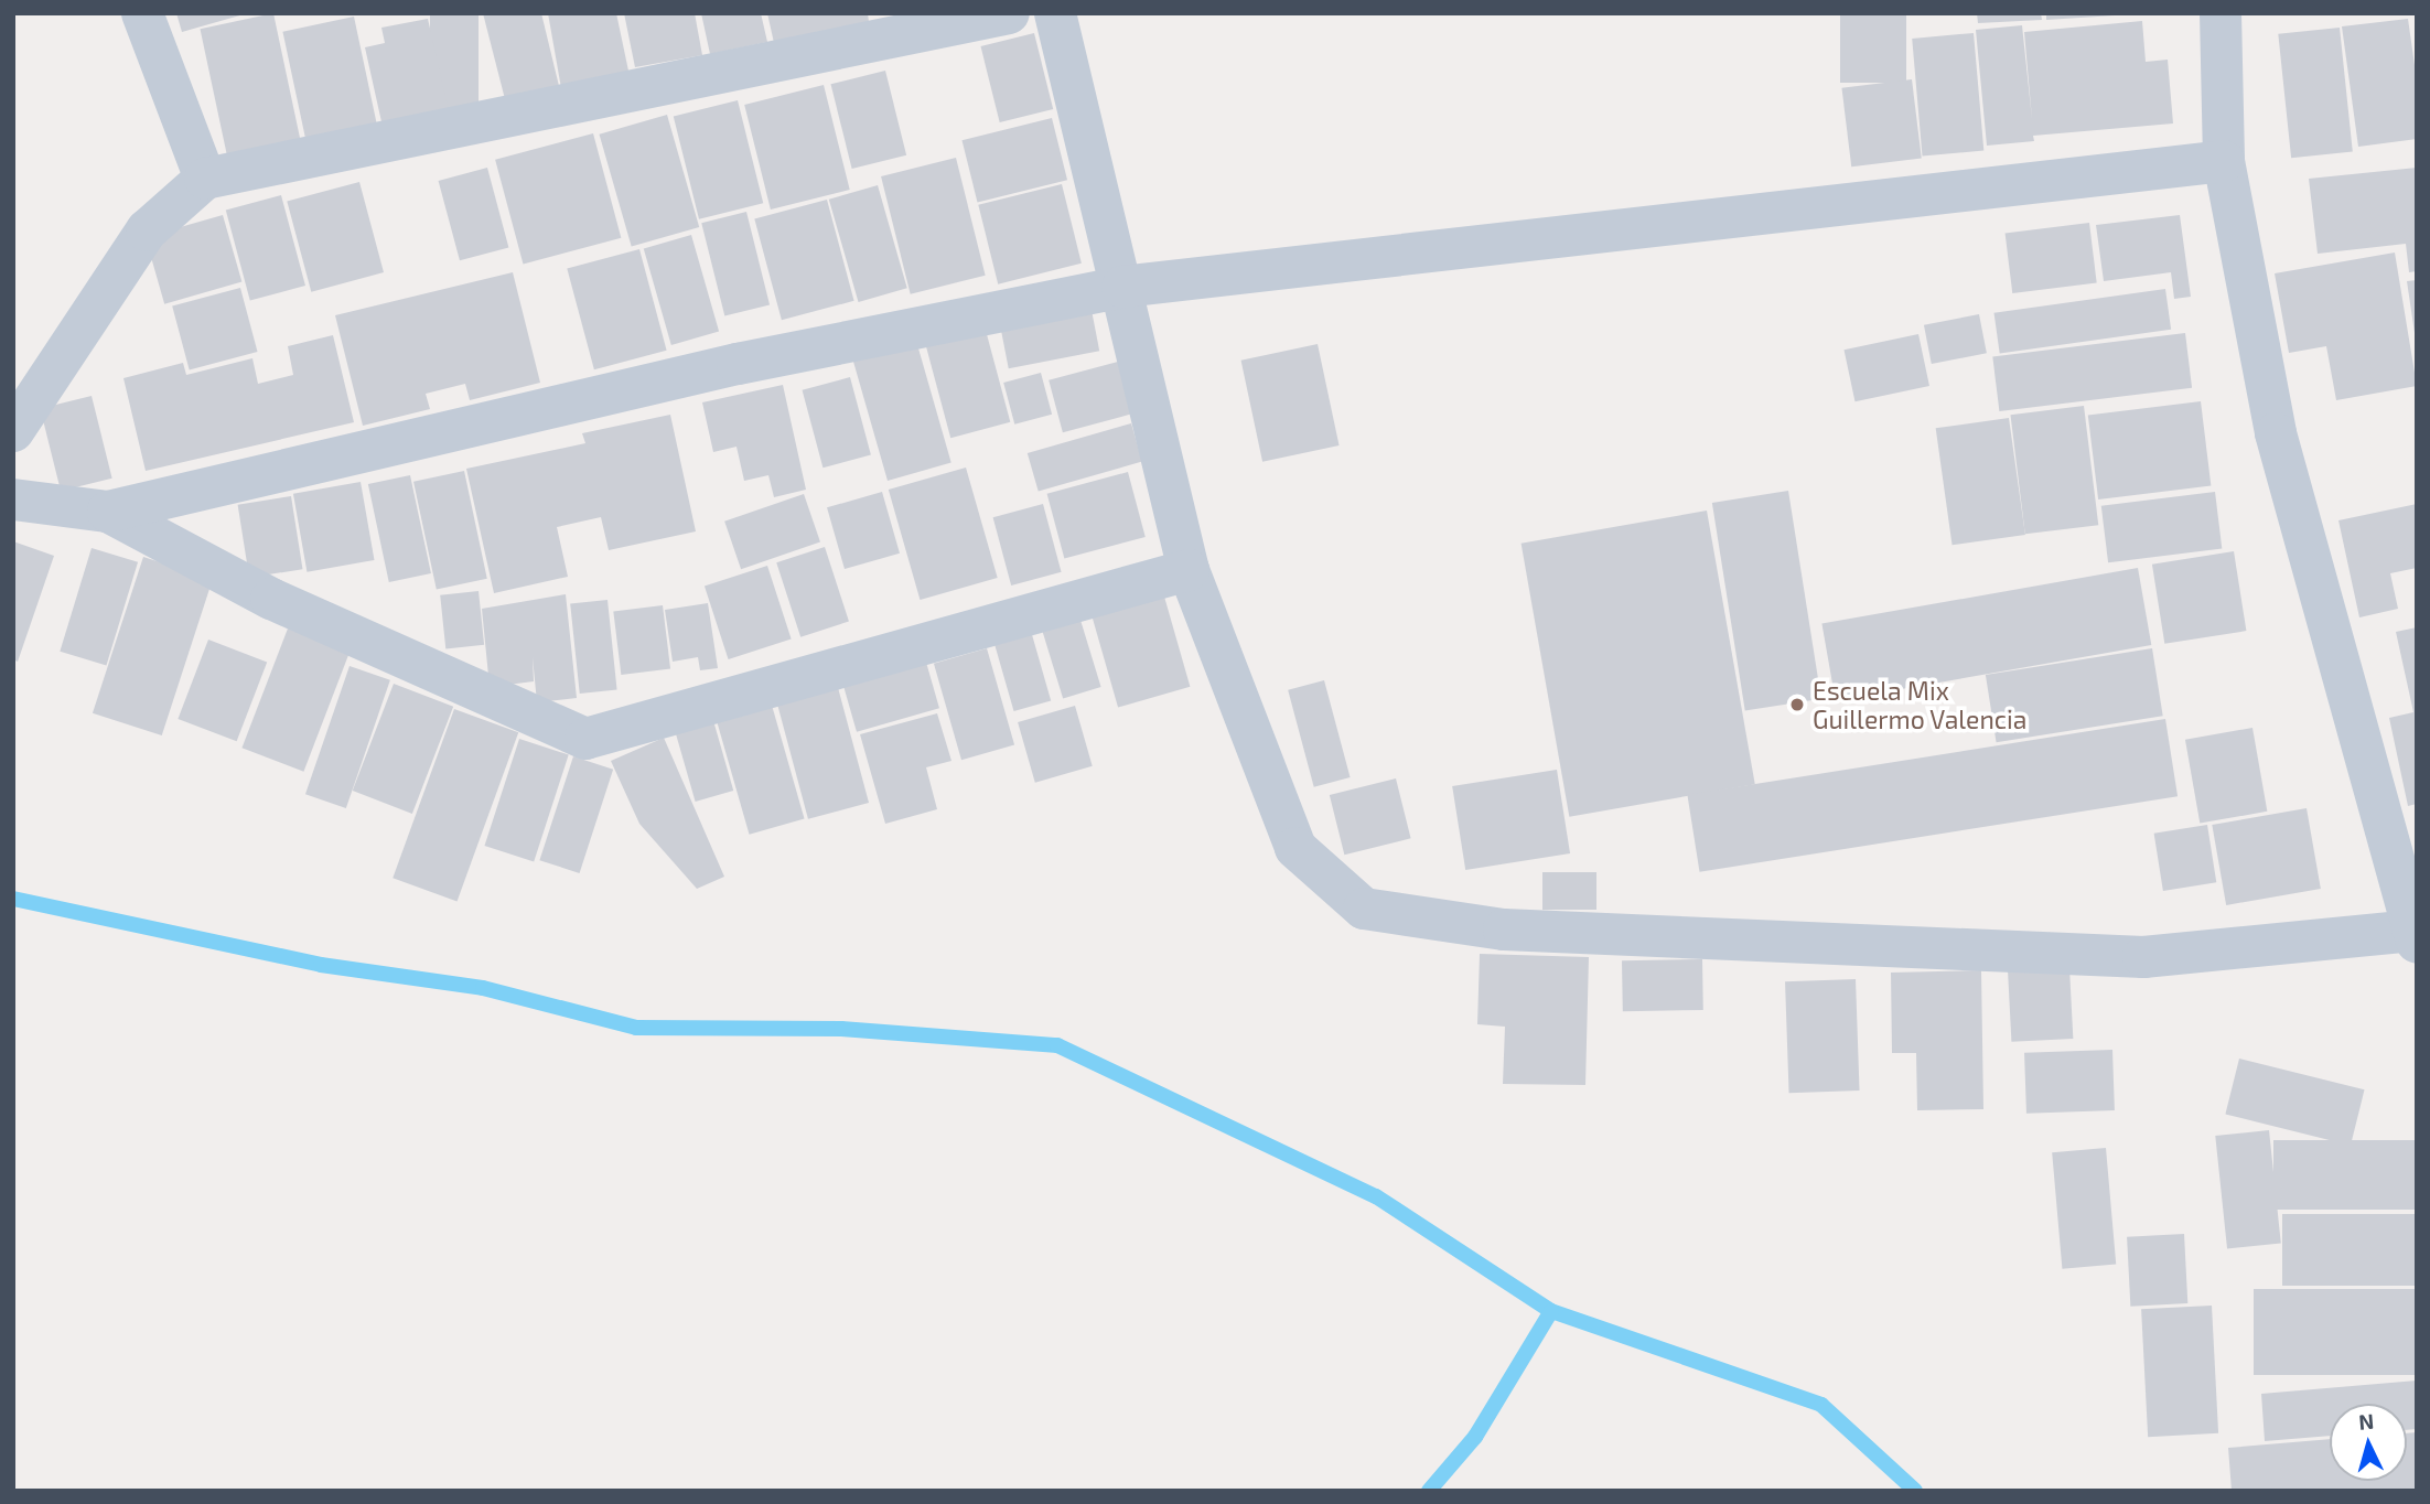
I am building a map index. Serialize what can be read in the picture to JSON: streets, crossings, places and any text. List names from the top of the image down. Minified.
{"places":["Escuela Mix Guillermo Valencia"],"north":"top"}
